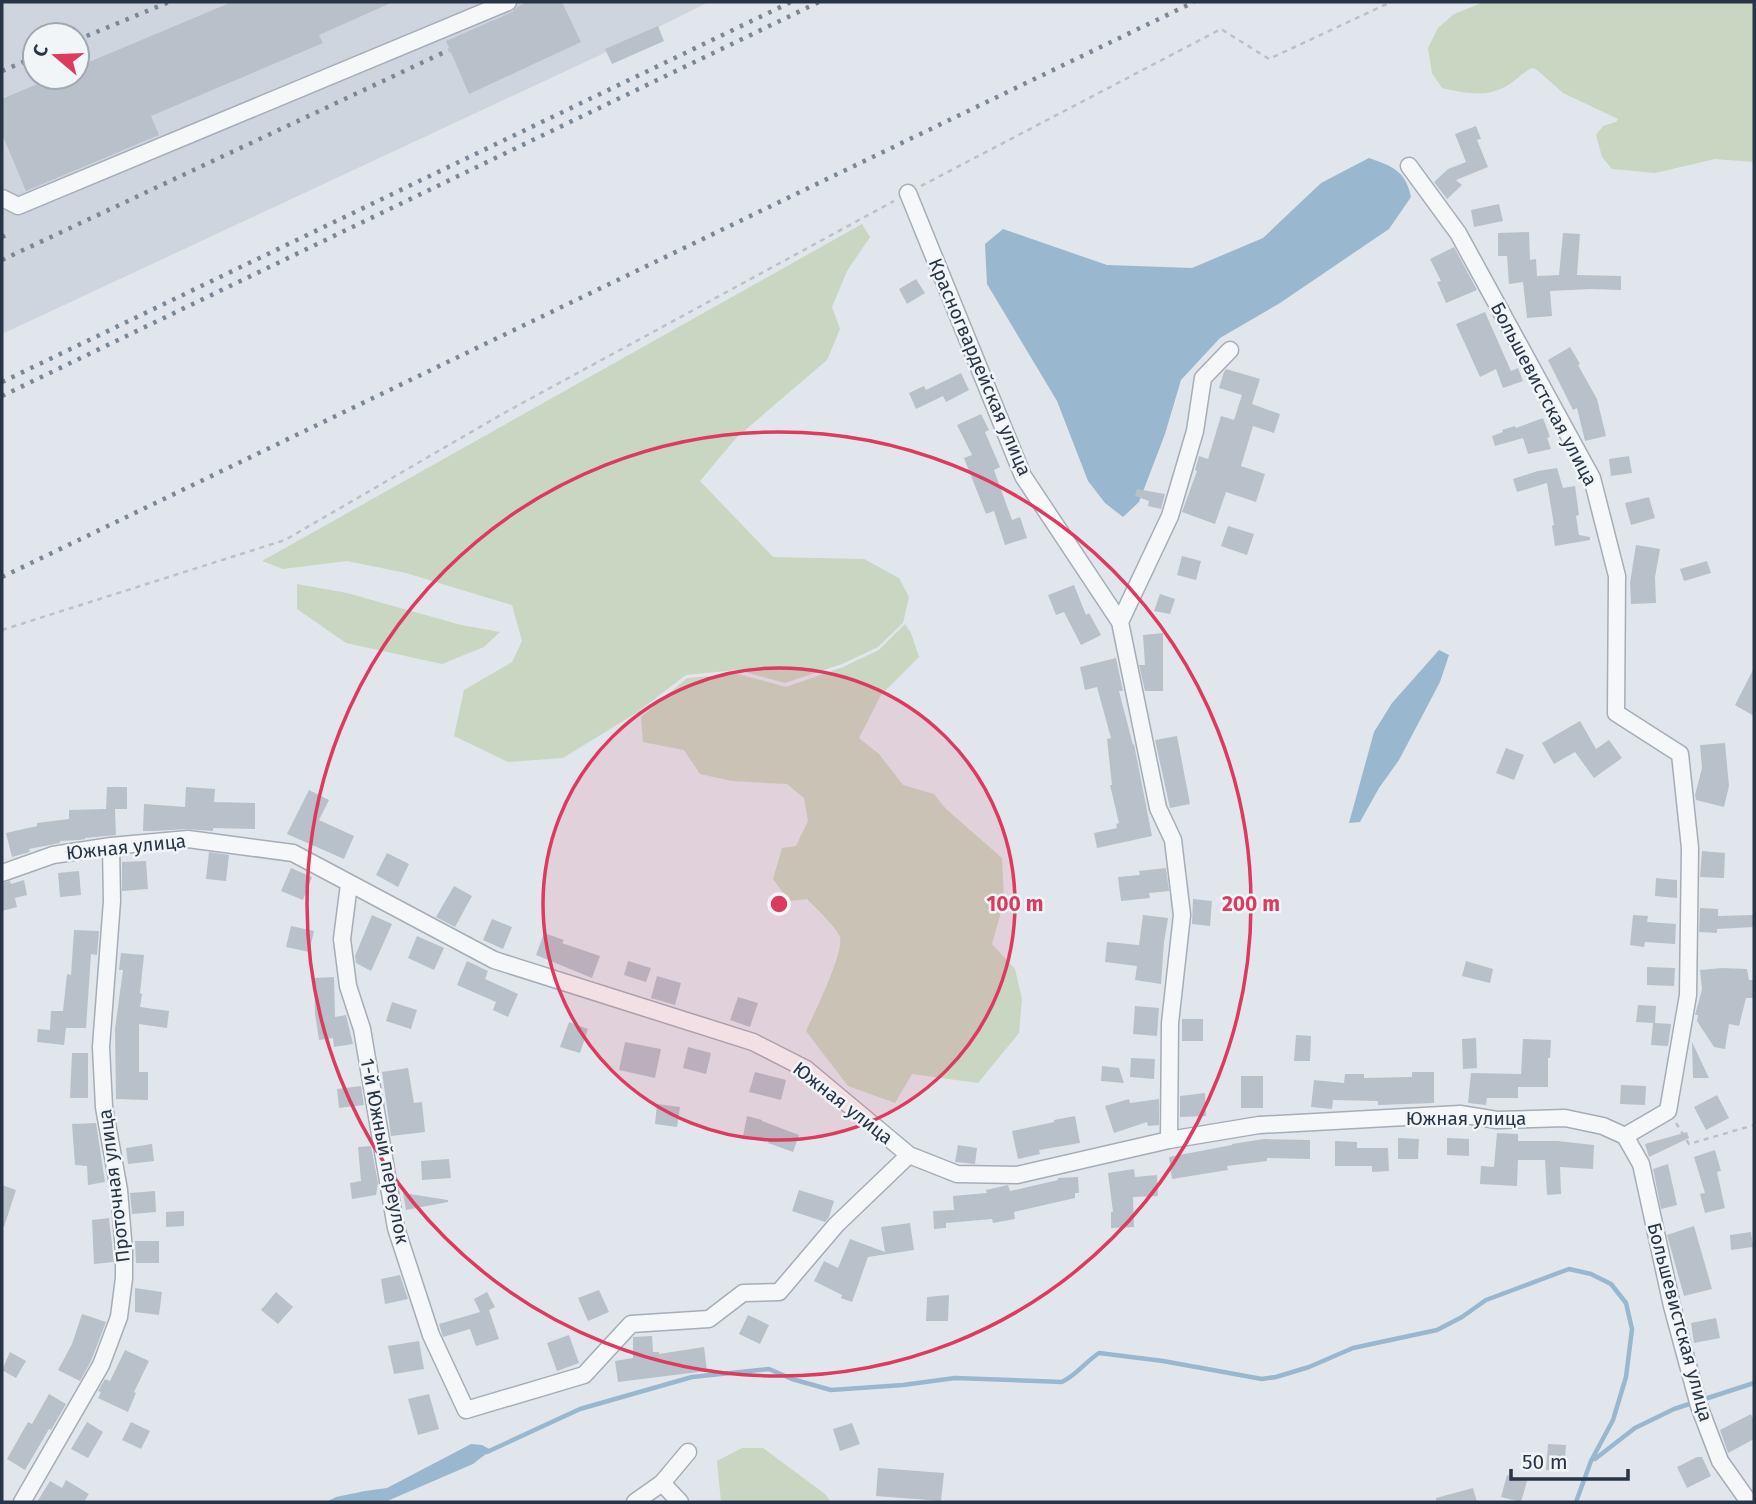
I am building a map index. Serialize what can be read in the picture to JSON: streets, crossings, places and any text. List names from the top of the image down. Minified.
{"streets":{"street":["Красногвардейская улица","Большевистская улица","Южная улица","1-й Южный переулок","Проточная улица"]},"crossings":[["Красногвардейская улица","Южная улица"],["Большевистская улица","Южная улица"],["Южная улица","1-й Южный переулок"],["Южная улица","Проточная улица"]],"scale_bar":"50 m","north":"left","rings":["100 m","200 m"]}
